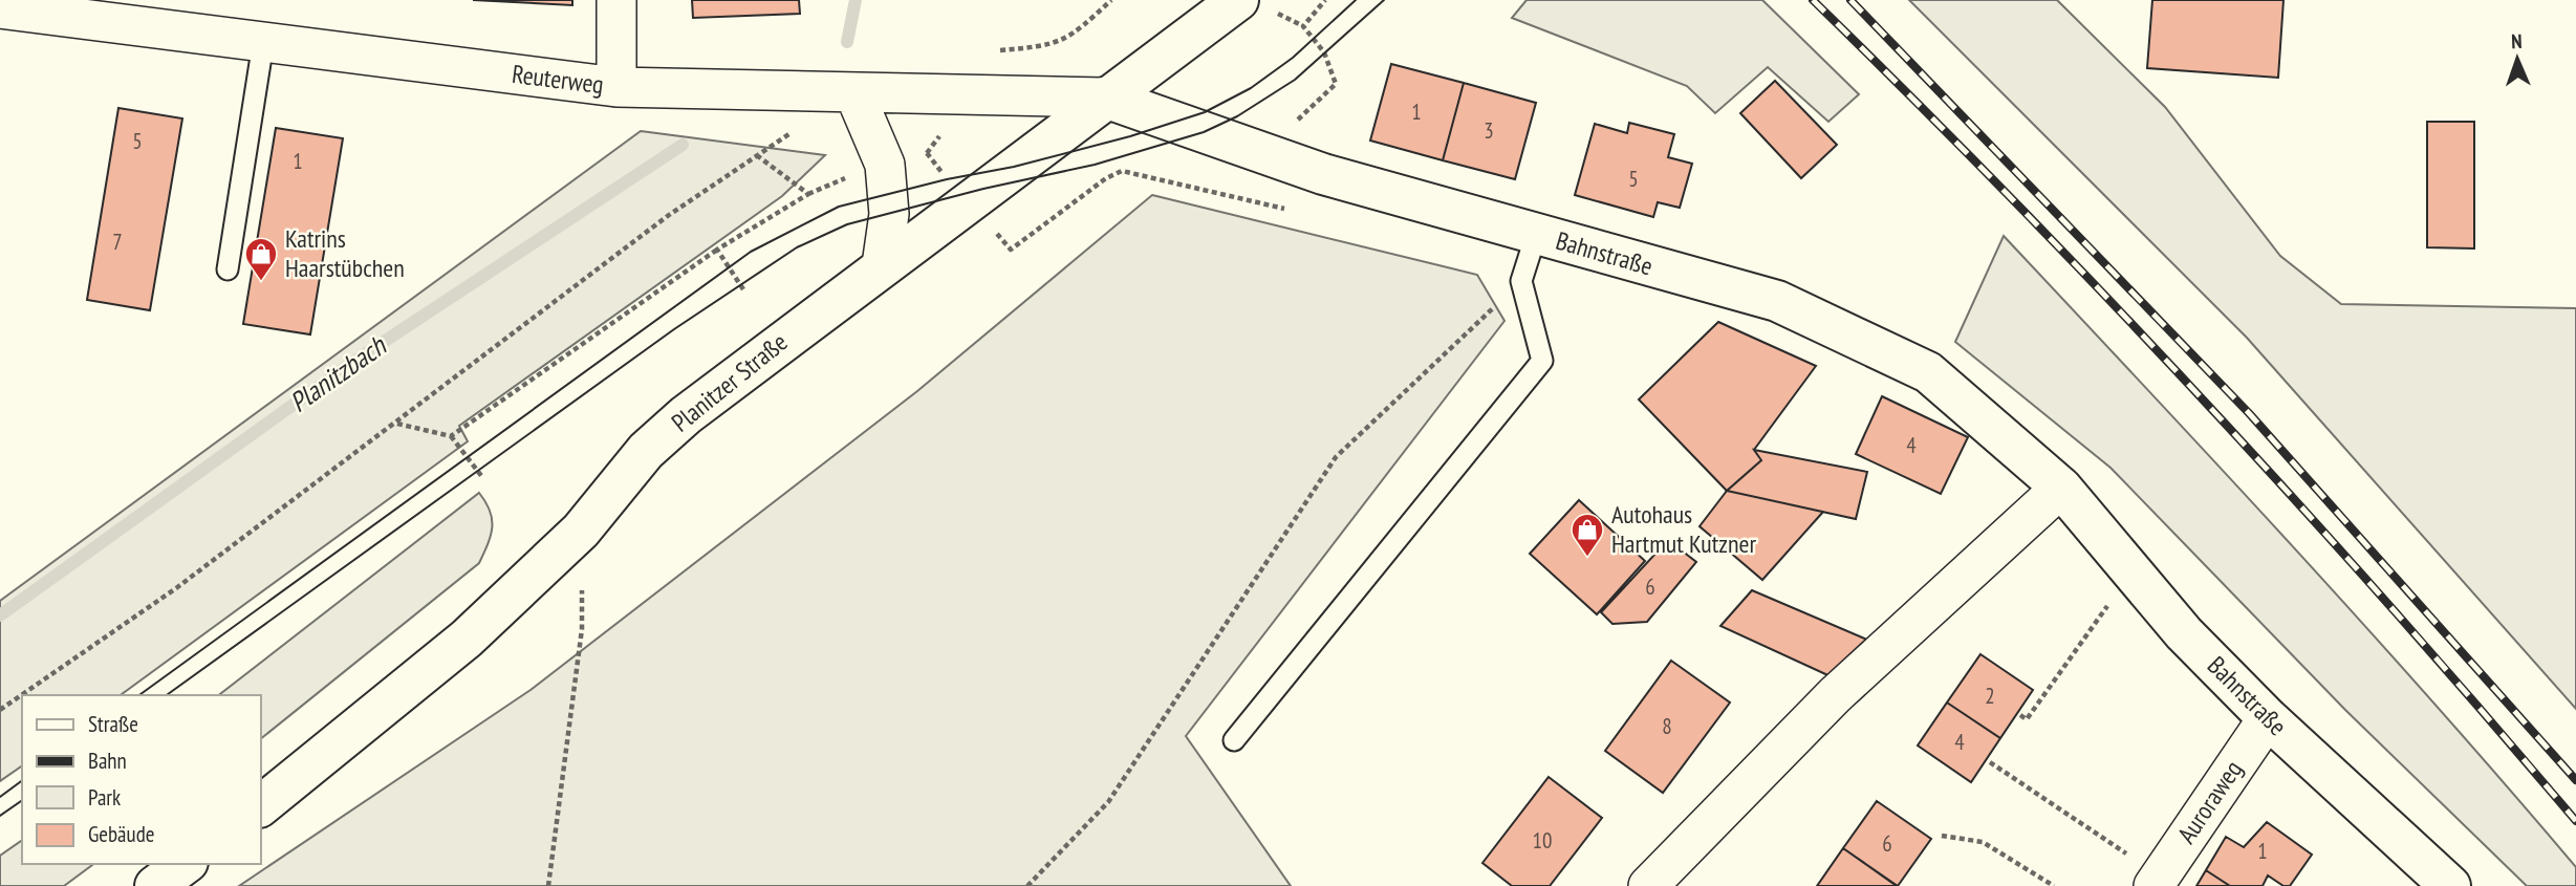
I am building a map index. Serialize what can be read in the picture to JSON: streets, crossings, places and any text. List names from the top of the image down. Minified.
{"streets":{"street":["Reuterweg","Bahnstraße","Planitzer Straße","Auroraweg"]},"crossings":[["Reuterweg","Bahnstraße"],["Reuterweg","Planitzer Straße"],["Bahnstraße","Planitzer Straße"],["Bahnstraße","Auroraweg"]],"water":["Planitzbach"],"places":{"shop":["Katrins Haarstübchen","Autohaus Hartmut Kutzner"]},"house_numbers":["1","3","5","1","5","7","4","6","2","8","4","10","6","1"],"legend":["Straße","Bahn","Park","Gebäude"],"north":"top"}
